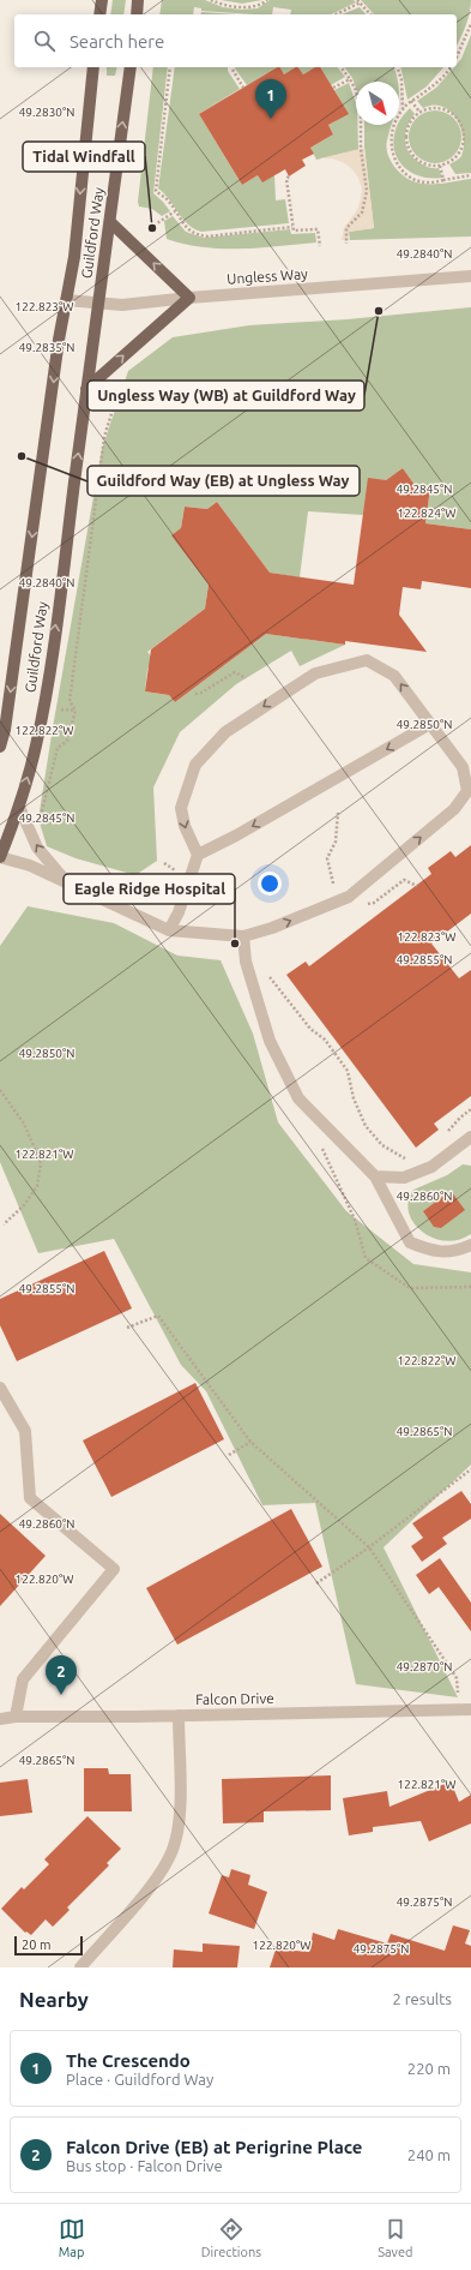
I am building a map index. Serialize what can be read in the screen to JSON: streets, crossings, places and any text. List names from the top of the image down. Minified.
{"streets":{"main road":["Guildford Way"],"street":["Ungless Way","Falcon Drive"]},"crossings":[["Guildford Way","Ungless Way"]],"places":["Tidal Windfall","Ungless Way (WB) at Guildford Way","Guildford Way (EB) at Ungless Way","Eagle Ridge Hospital"],"scale_bar":"20 m","north":"bottom right","page":{"search":"Search here","pins":["1","2"],"scale":"20 m","heading":["Nearby","2 results"],"list":[{"mark":"1","name":"The Crescendo","note":"Place · Guildford Way","value":"220 m"},{"mark":"2","name":"Falcon Drive (EB) at Perigrine Place","note":"Bus stop · Falcon Drive","value":"240 m"}],"nav":["Map","Directions","Saved"]},"coordinates":["49.2830°N","49.2840°N","122.823°W","49.2835°N","49.2845°N","122.824°W","49.2850°N","122.822°W","49.2855°N","122.821°W","49.2860°N","49.2865°N","122.820°W","49.2870°N","49.2875°N"]}
